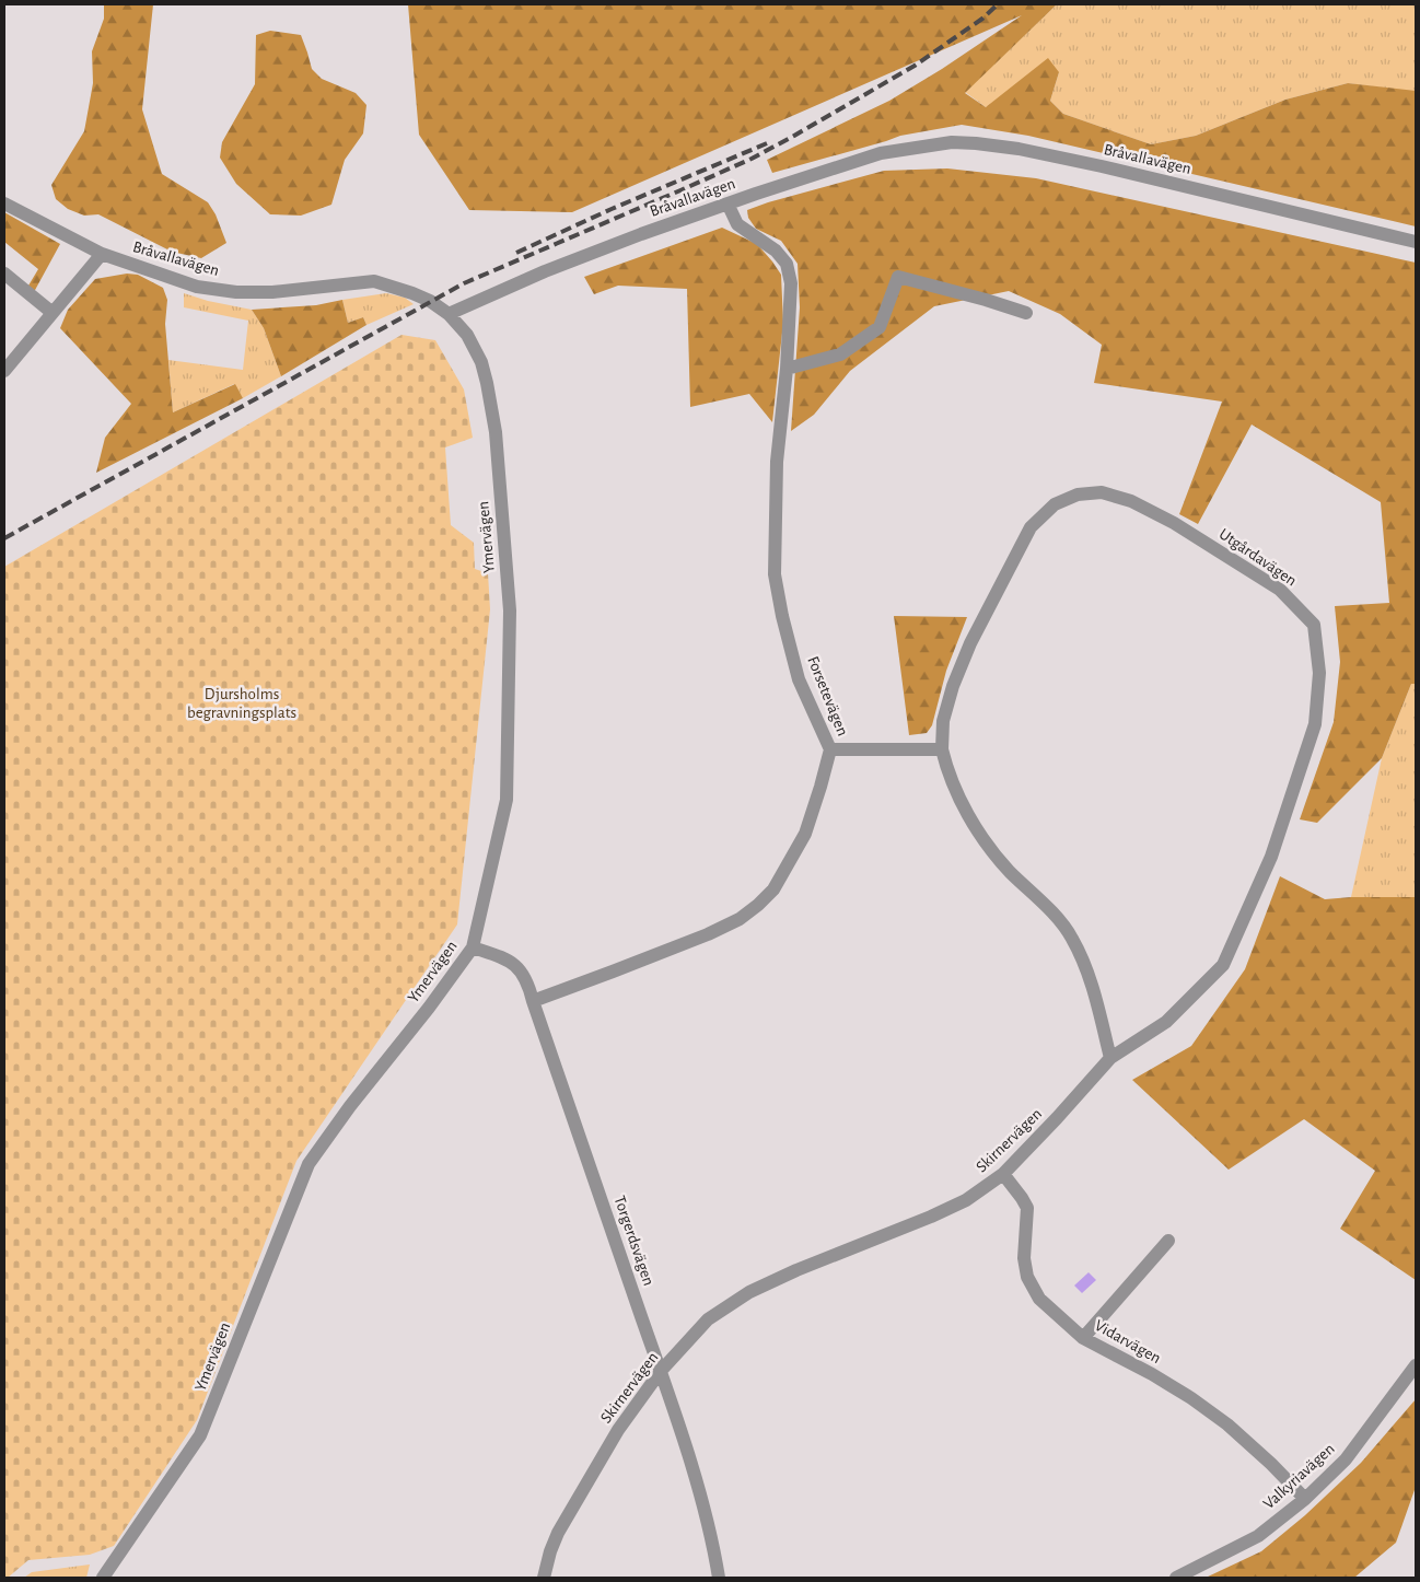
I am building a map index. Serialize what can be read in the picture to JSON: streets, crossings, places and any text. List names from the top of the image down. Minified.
{"streets":{"street":["Bråvallavägen","Ymervägen","Utgårdavägen","Forsetevägen","Skirnervägen","Torgerdsvägen","Vidarvägen","Valkyriavägen"]},"crossings":[["Bråvallavägen","Ymervägen"],["Bråvallavägen","Forsetevägen"],["Ymervägen","Torgerdsvägen"],["Utgårdavägen","Skirnervägen"],["Forsetevägen","Torgerdsvägen"],["Skirnervägen","Torgerdsvägen"],["Skirnervägen","Vidarvägen"],["Vidarvägen","Valkyriavägen"]],"parks":["Djursholms begravningsplats"]}
